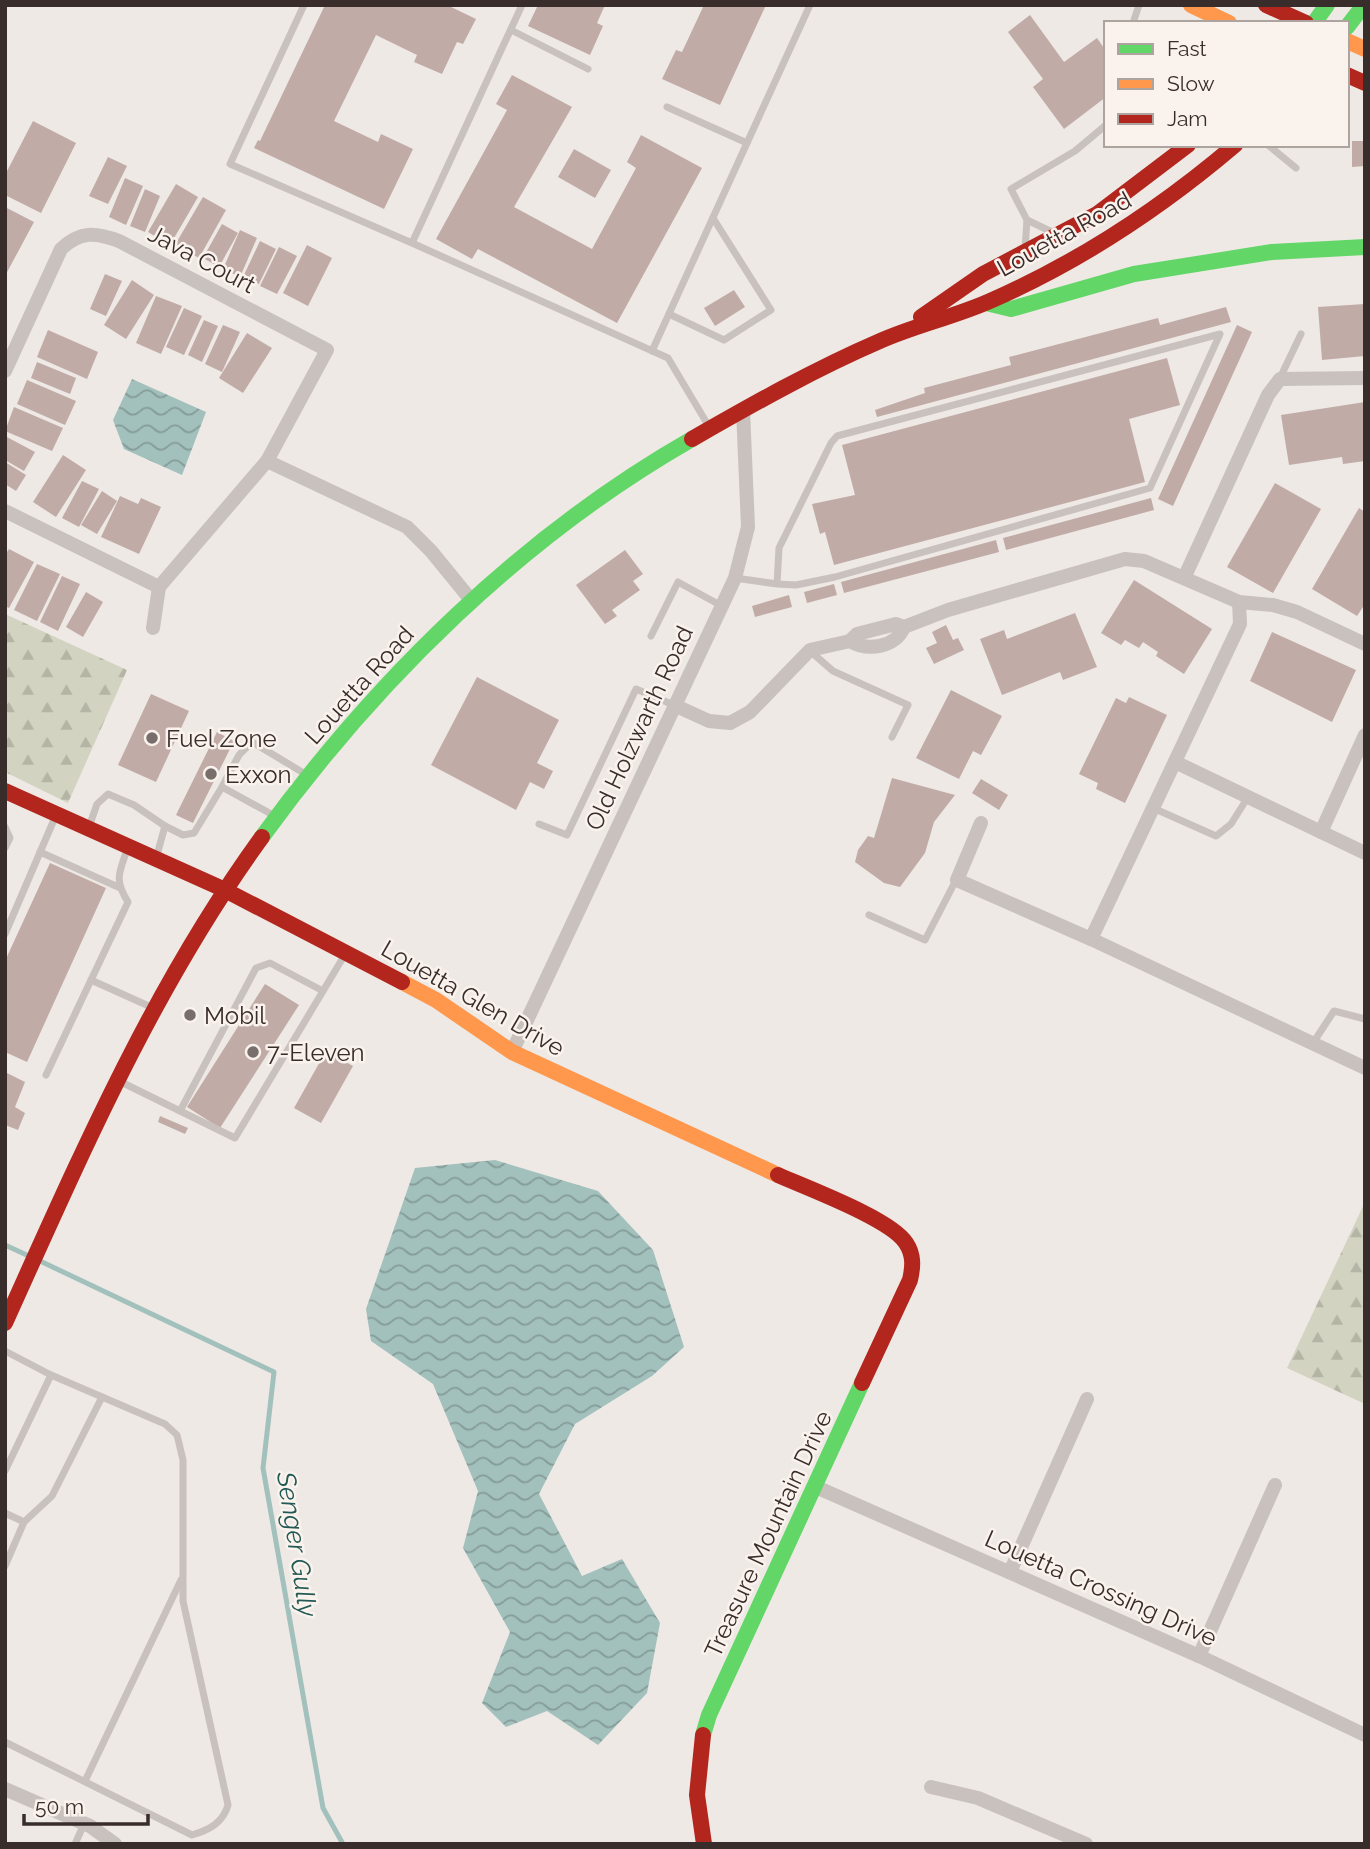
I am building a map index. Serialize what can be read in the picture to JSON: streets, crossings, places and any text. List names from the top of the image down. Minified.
{"streets":{"main road":["Louetta Road","Louetta Glen Drive","Treasure Mountain Drive"],"street":["Java Court","Old Holzwarth Road","Louetta Crossing Drive"]},"crossings":[["Louetta Road","Old Holzwarth Road"],["Louetta Road","Louetta Glen Drive"],["Old Holzwarth Road","Louetta Glen Drive"],["Louetta Glen Drive","Treasure Mountain Drive"],["Treasure Mountain Drive","Louetta Crossing Drive"]],"water":["Senger Gully"],"places":["Fuel Zone","Exxon","Mobil","7-Eleven"],"legend":["Fast","Slow","Jam"],"scale_bar":"50 m"}
